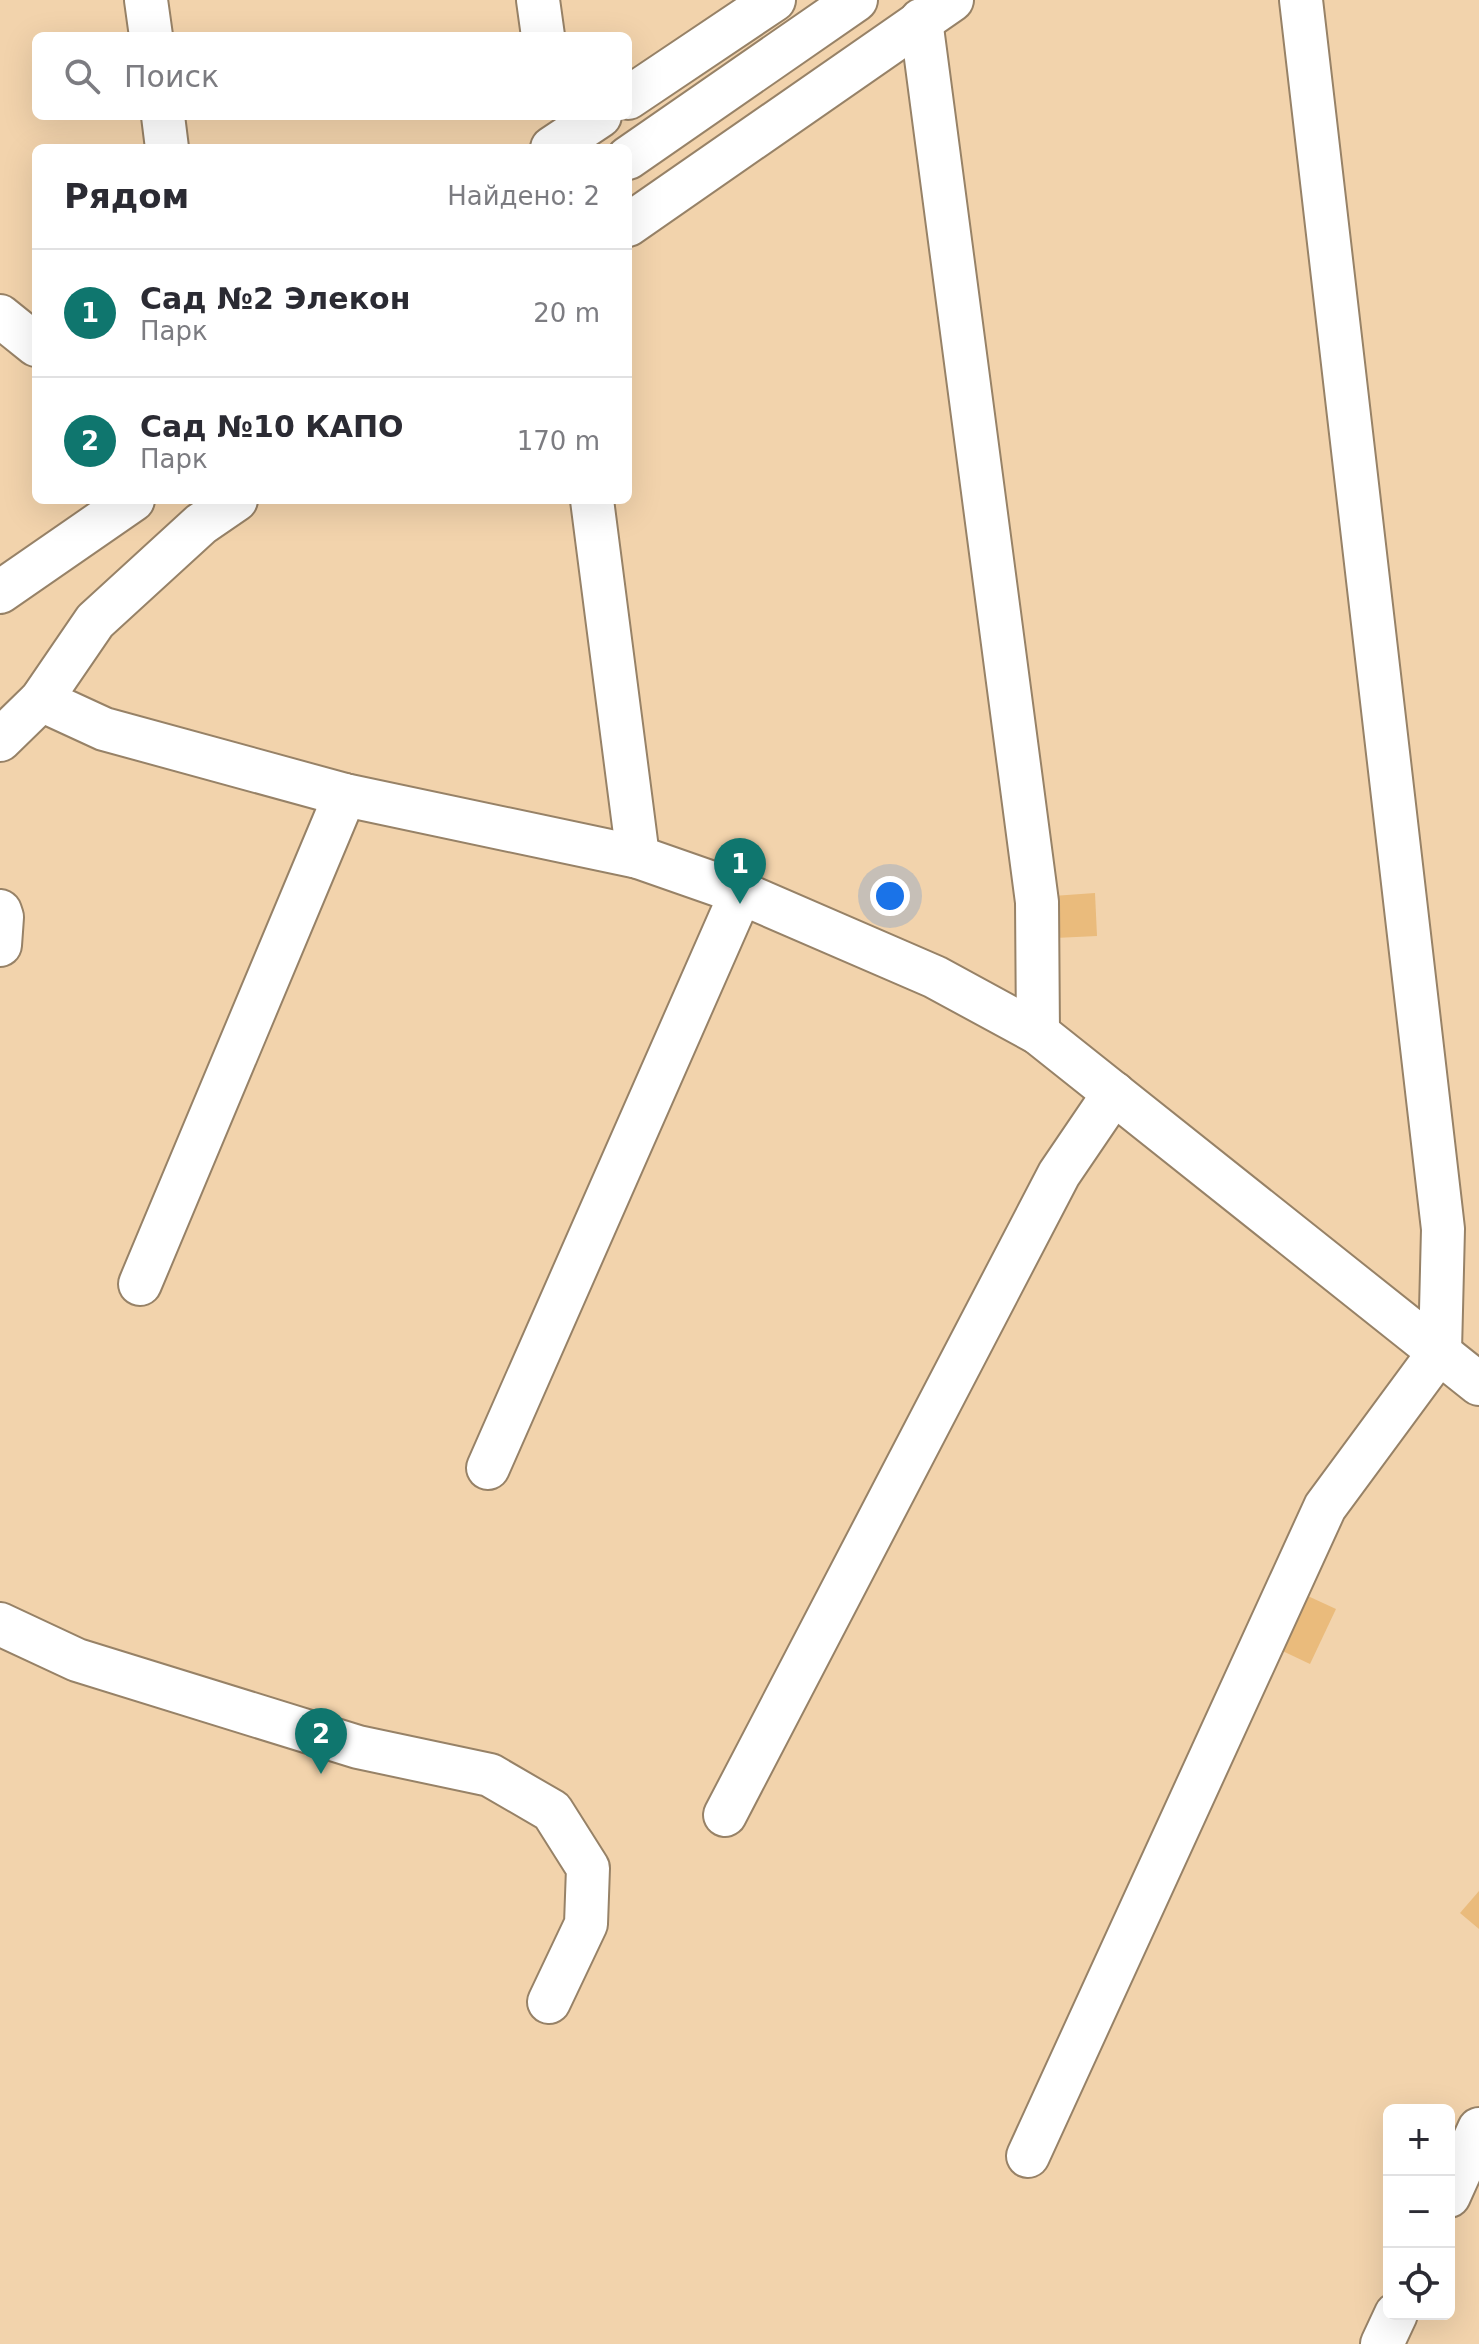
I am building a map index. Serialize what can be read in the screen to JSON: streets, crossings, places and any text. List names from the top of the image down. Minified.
{"page":{"search":"Поиск","heading":["Рядом","Найдено: 2"],"list":[{"mark":"1","name":"Сад №2 Элекон","note":"Парк","value":"20 m"},{"mark":"2","name":"Сад №10 КАПО","note":"Парк","value":"170 m"}],"pins":["1","2"],"map_buttons":["+","−"]}}
